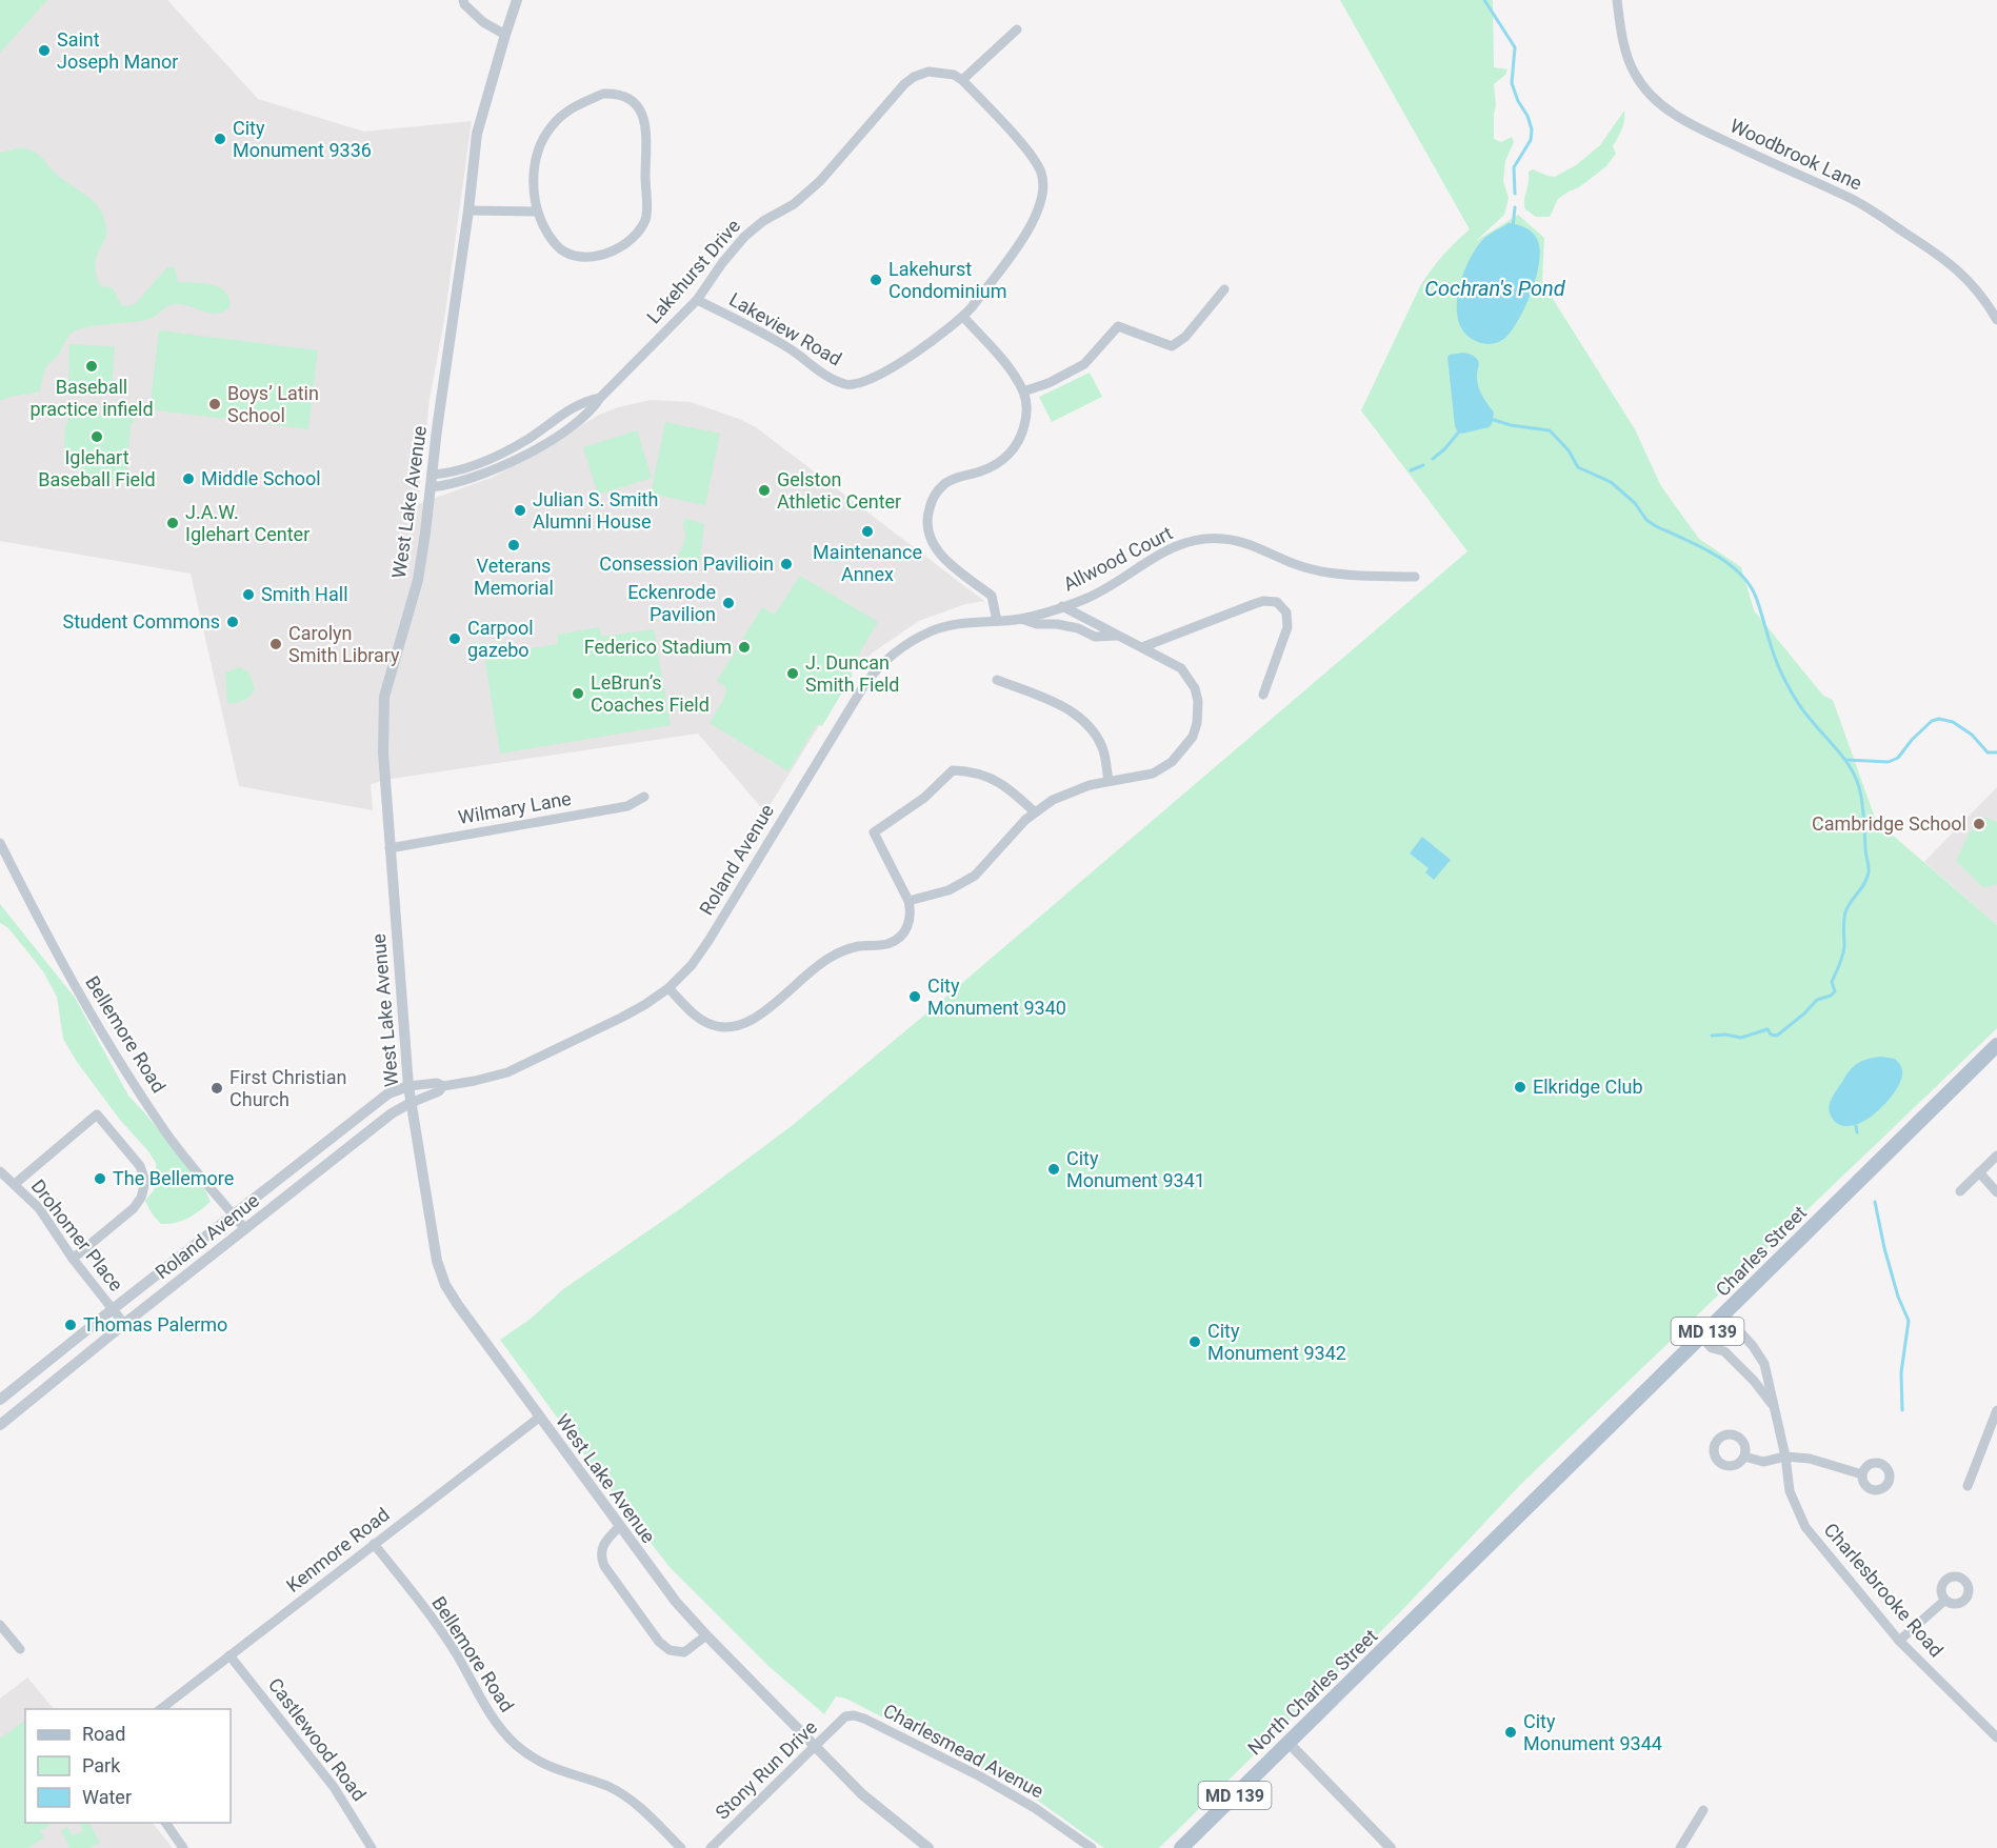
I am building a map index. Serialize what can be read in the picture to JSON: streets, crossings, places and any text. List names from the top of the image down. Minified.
{"streets":{"main road":["Charles Street","MD 139","North Charles Street"],"street":["Woodbrook Lane","Lakehurst Drive","Lakeview Road","West Lake Avenue","Allwood Court","Wilmary Lane","Roland Avenue","Bellemore Road","Drohomer Place","Kenmore Road","Charlesbrooke Road","Castlewood Road","Charlesmead Avenue","Stony Run Drive"]},"crossings":[["Lakehurst Drive","Lakeview Road"],["Lakehurst Drive","West Lake Avenue"],["West Lake Avenue","Wilmary Lane"],["West Lake Avenue","Roland Avenue"],["West Lake Avenue","Kenmore Road"],["West Lake Avenue","Stony Run Drive"],["Allwood Court","Roland Avenue"],["Roland Avenue","Bellemore Road"],["Roland Avenue","Drohomer Place"],["Bellemore Road","Kenmore Road"],["Charles Street","Charlesbrooke Road"],["Charles Street","North Charles Street"],["Kenmore Road","Castlewood Road"],["Charlesmead Avenue","Stony Run Drive"]],"water":["Cochran's Pond"],"places":["Saint Joseph Manor","City Monument 9336","Lakehurst Condominium","Baseball practice infield","Boys’ Latin School","Iglehart Baseball Field","Middle School","Gelston Athletic Center","Julian S. Smith Alumni House","J.A.W. Iglehart Center","Maintenance Annex","Veterans Memorial","Consession Pavilioin","Smith Hall","Eckenrode Pavilion","Student Commons","Carpool gazebo","Carolyn Smith Library","Federico Stadium","J. Duncan Smith Field","LeBrun’s Coaches Field","Cambridge School","City Monument 9340","Elkridge Club","First Christian Church","City Monument 9341","The Bellemore","Thomas Palermo","City Monument 9342","City Monument 9344"],"legend":["Road","Park","Water"]}
